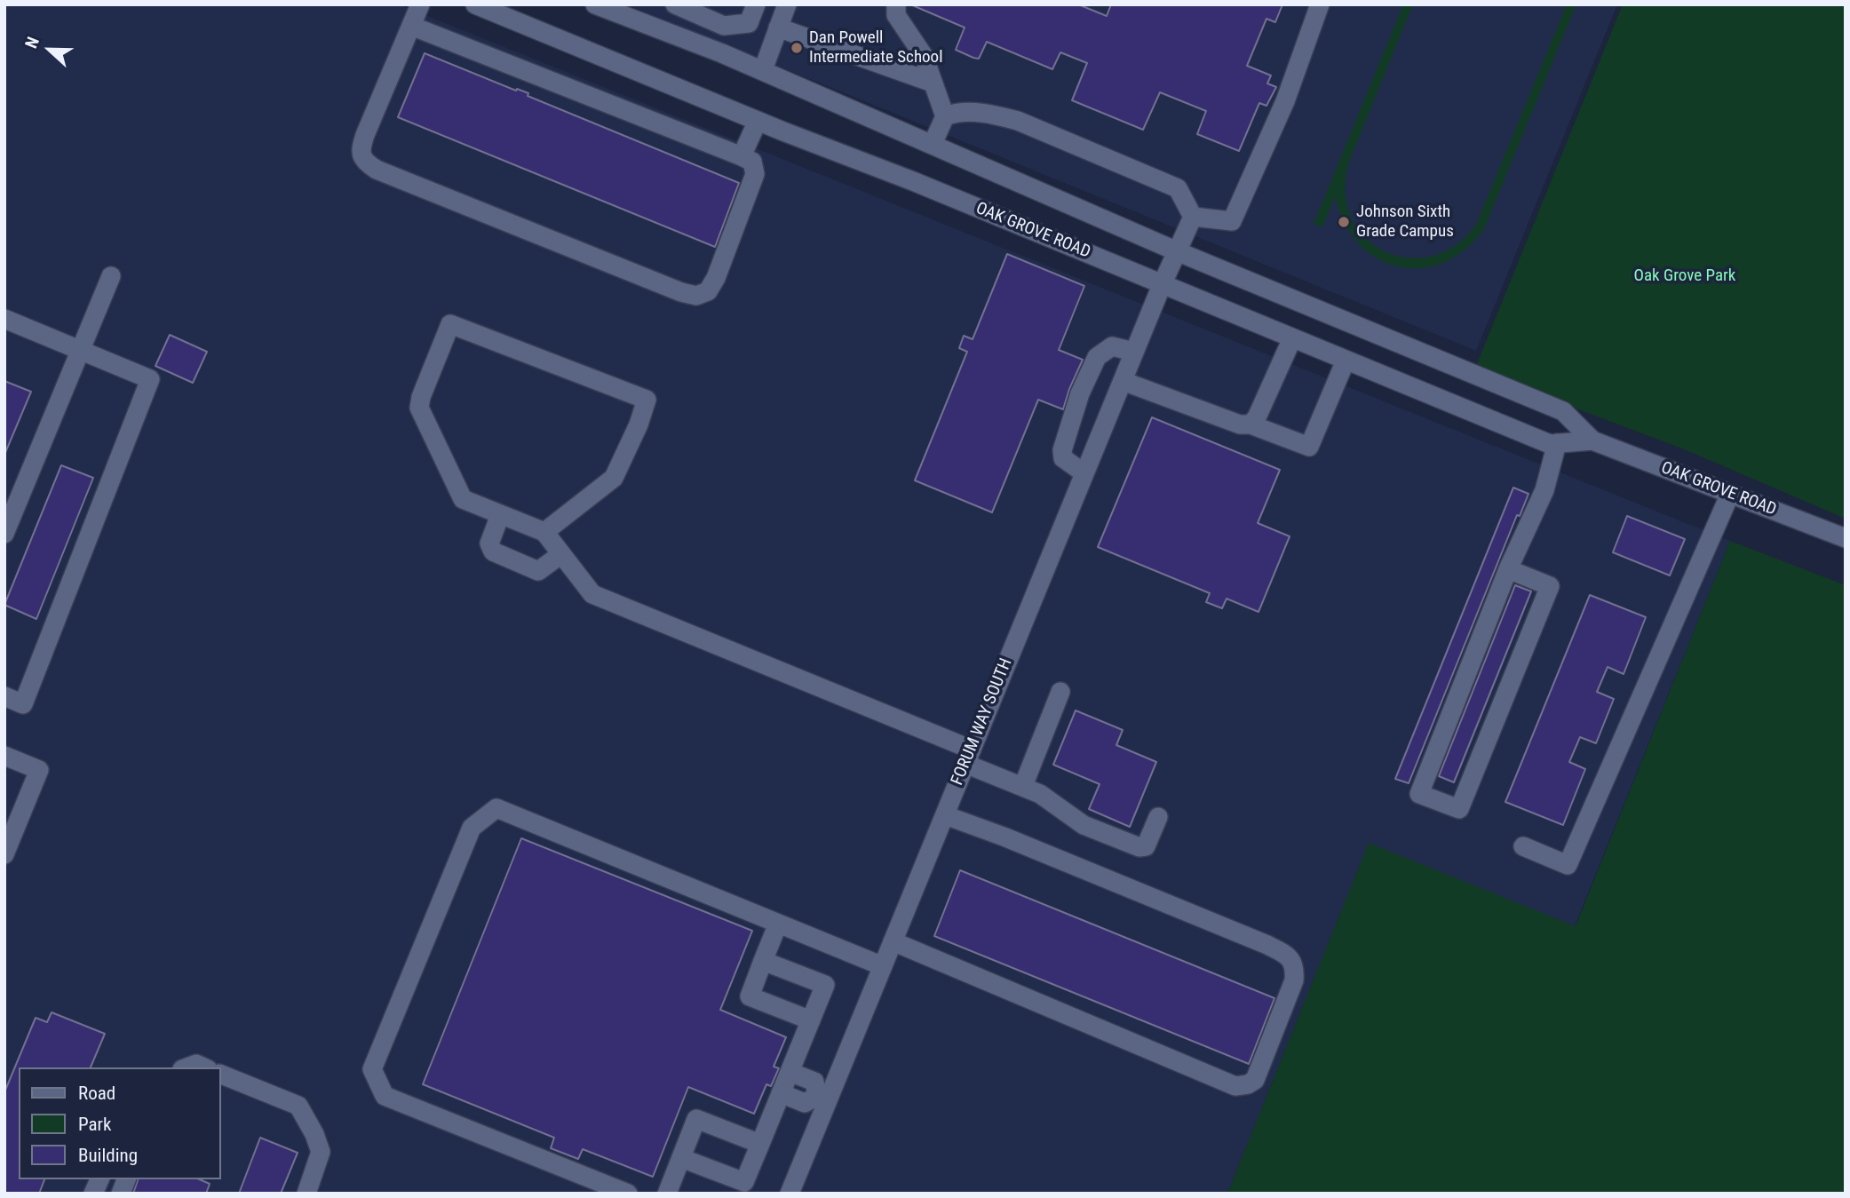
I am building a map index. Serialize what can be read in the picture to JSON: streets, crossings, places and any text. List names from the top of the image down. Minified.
{"streets":{"street":["OAK GROVE ROAD","FORUM WAY SOUTH"]},"crossings":[["OAK GROVE ROAD","FORUM WAY SOUTH"]],"parks":["Oak Grove Park"],"places":["Dan Powell Intermediate School","Johnson Sixth Grade Campus"],"legend":["Road","Park","Building"],"north":"left"}
